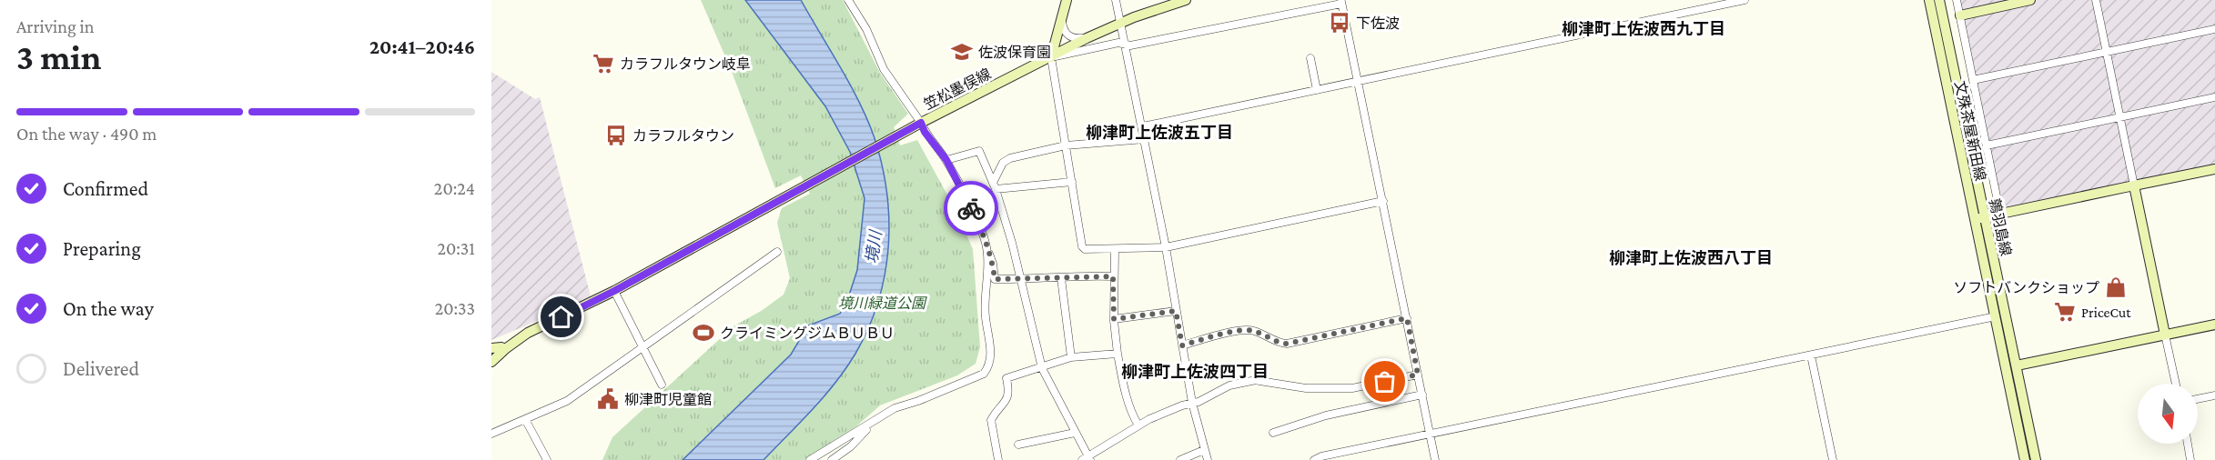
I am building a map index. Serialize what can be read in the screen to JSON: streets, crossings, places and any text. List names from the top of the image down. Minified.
{"streets":{"main road":["笠松墨俣線","文殊茶屋新田線","鶉羽島線"]},"crossings":[["文殊茶屋新田線","鶉羽島線"]],"districts":["柳津町上佐波西九丁目","柳津町上佐波五丁目","柳津町上佐波西八丁目","柳津町上佐波四丁目"],"water":["境川"],"parks":["境川緑道公園"],"places":{"bus stop":["下佐波","カラフルタウン"],"school or university":["佐波保育園"],"supermarket":["カラフルタウン岐阜","PriceCut"],"shop":["ソフトバンクショップ"],"sports":["クライミングジムＢＵＢＵ"],"public building":["柳津町児童館"]},"north":"bottom","page":{"heading":["3 min","Arriving in","20:41–20:46"],"bar":"On the way · 490 m","list":[["Confirmed","20:24"],["Preparing","20:31"],["On the way","20:33"],"Delivered"]}}
